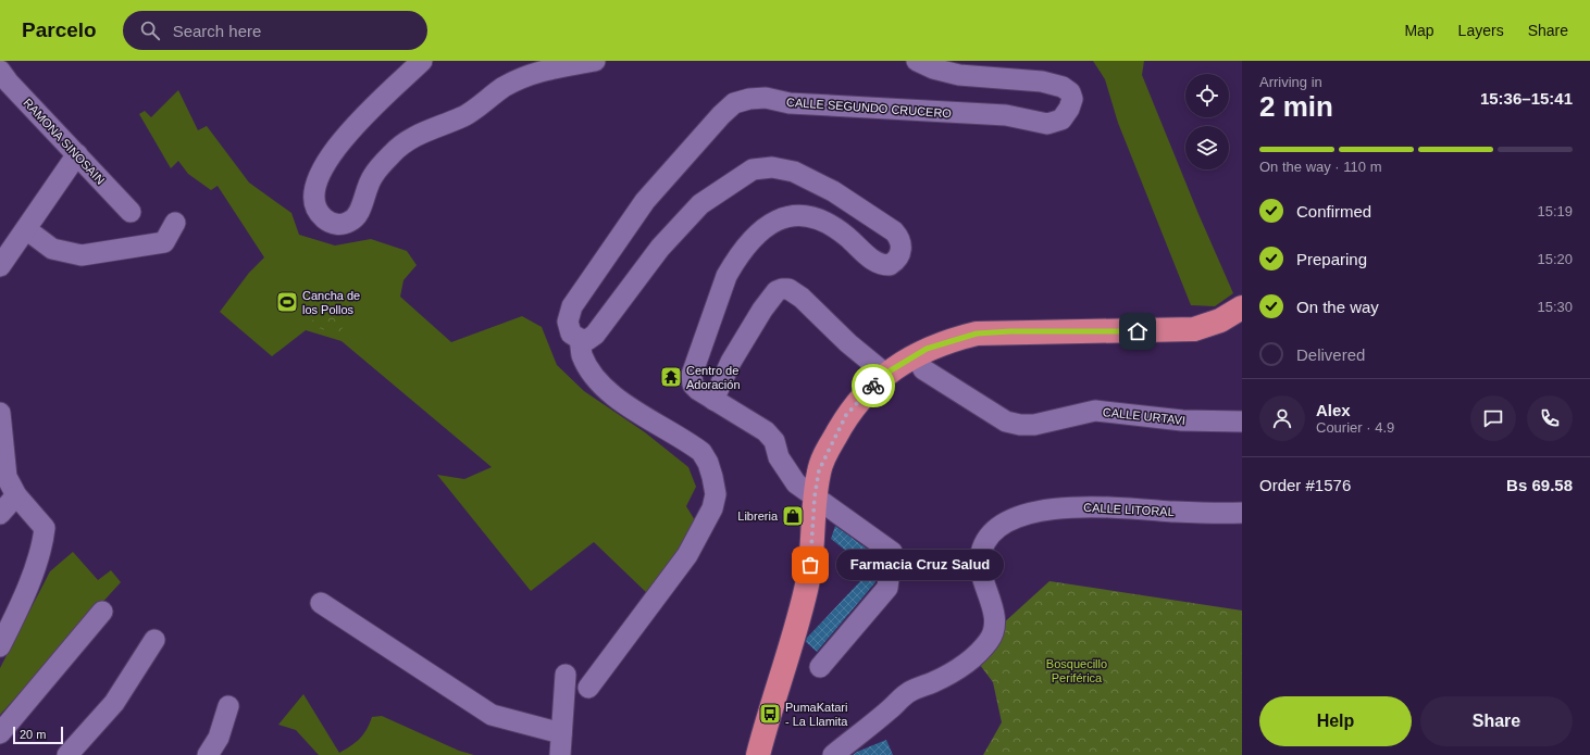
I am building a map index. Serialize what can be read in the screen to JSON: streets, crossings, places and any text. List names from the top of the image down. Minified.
{"streets":{"street":["CALLE SEGUNDO CRUCERO","RAMONA SINOSAIN","CALLE URTAVI","CALLE LITORAL"]},"parks":["Bosquecillo Periférica"],"places":{"sports":["Cancha de los Pollos"],"temple":["Centro de Adoración"],"shop":["Libreria"],"other":["Farmacia Cruz Salud"],"bus stop":["PumaKatari - La Llamita"]},"scale_bar":"20 m","page":{"header":"Parcelo","search":"Search here","nav":["Map","Layers","Share"],"heading":["2 min","Arriving in","15:36–15:41"],"panel":["Alex","Courier · 4.9","Order #1576","Bs 69.58"],"bar":"On the way · 110 m","list":[["Confirmed","15:19"],["Preparing","15:20"],["On the way","15:30"],"Delivered"],"bubble":"Farmacia Cruz Salud","buttons":["Help","Share"],"scale":"20 m"}}
